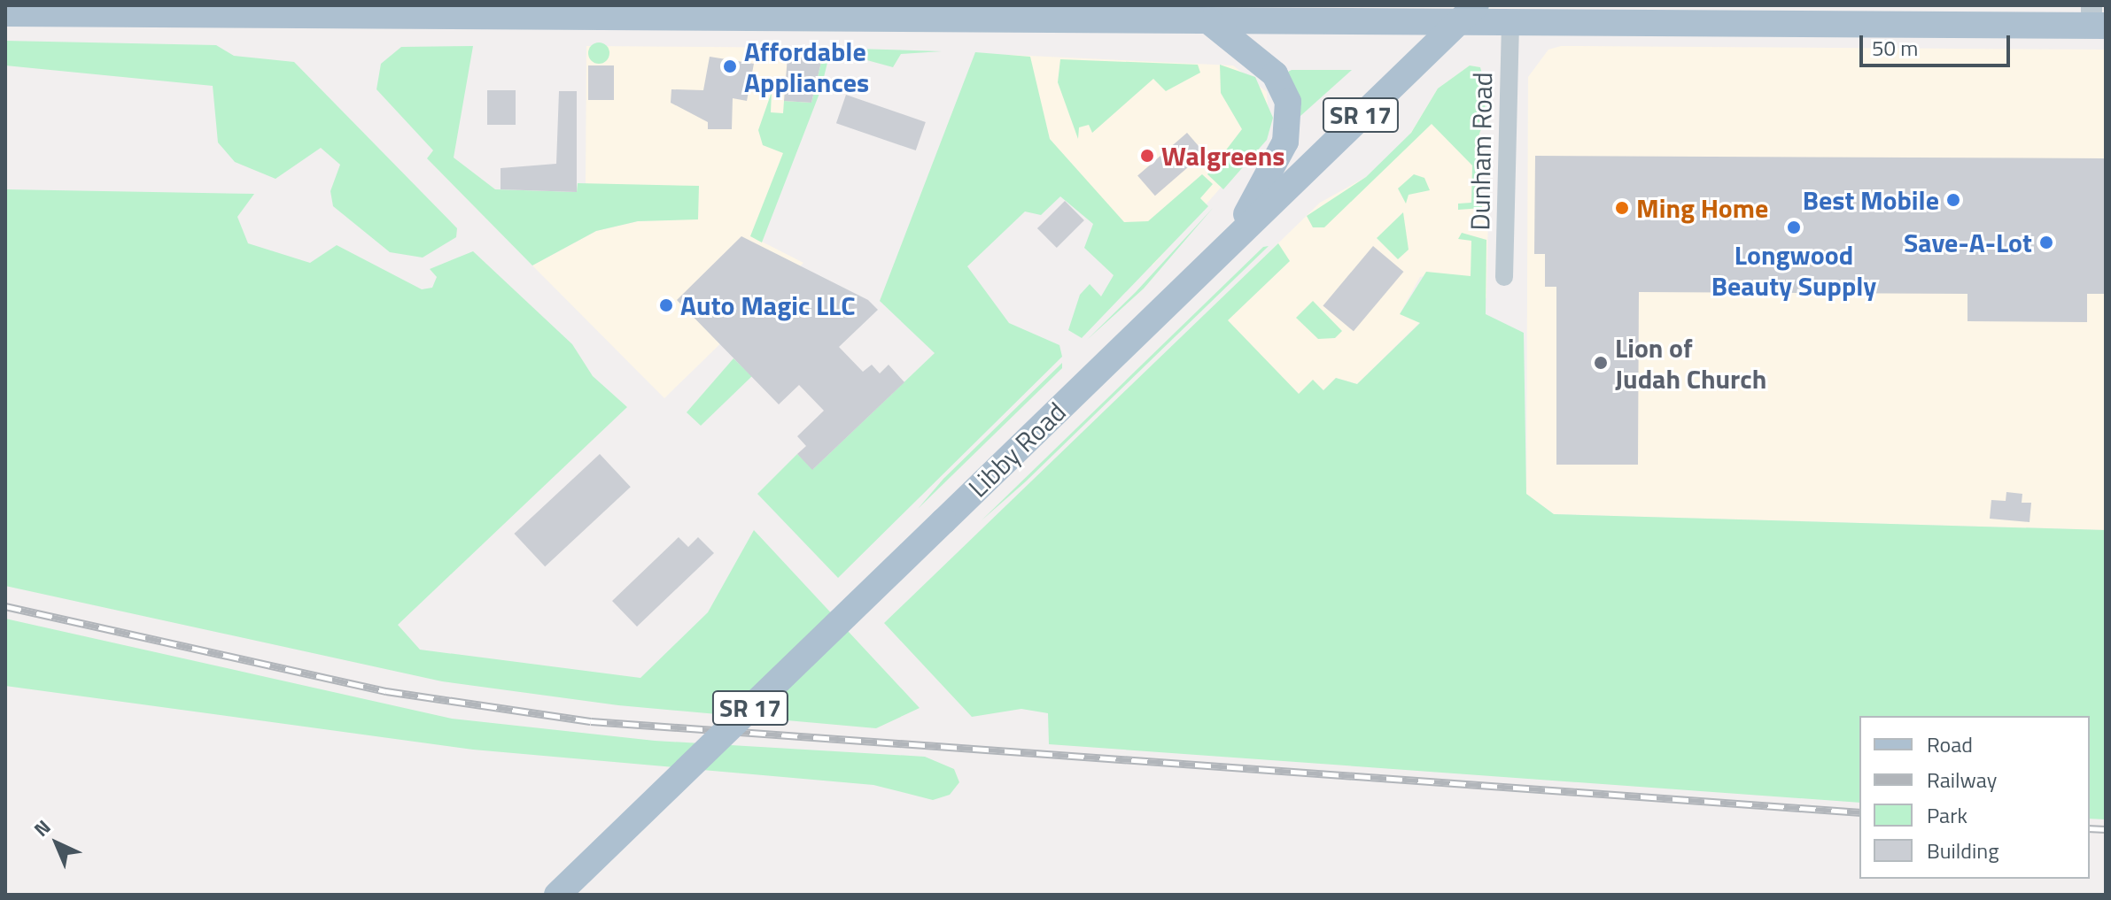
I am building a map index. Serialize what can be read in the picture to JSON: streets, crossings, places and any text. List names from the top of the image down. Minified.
{"streets":{"main road":["SR 17","Libby Road"],"street":["Dunham Road"]},"places":["Affordable Appliances","Walgreens","Best Mobile","Ming Home","Longwood Beauty Supply","Save-A-Lot","Auto Magic LLC","Lion of Judah Church"],"legend":["Road","Railway","Park","Building"],"scale_bar":"50 m","north":"top left"}
